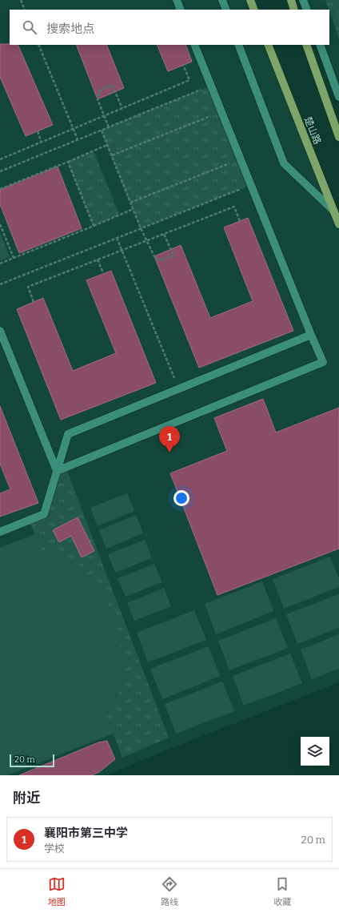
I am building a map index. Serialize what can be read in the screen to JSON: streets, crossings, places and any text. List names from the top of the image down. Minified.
{"streets":{"main road":["楚山路"]},"scale_bar":"20 m","page":{"search":"搜索地点","pins":"1","scale":"20 m","heading":"附近","list":[{"mark":"1","name":"襄阳市第三中学","note":"学校","value":"20 m"}],"nav":["地图","路线","收藏"]}}
